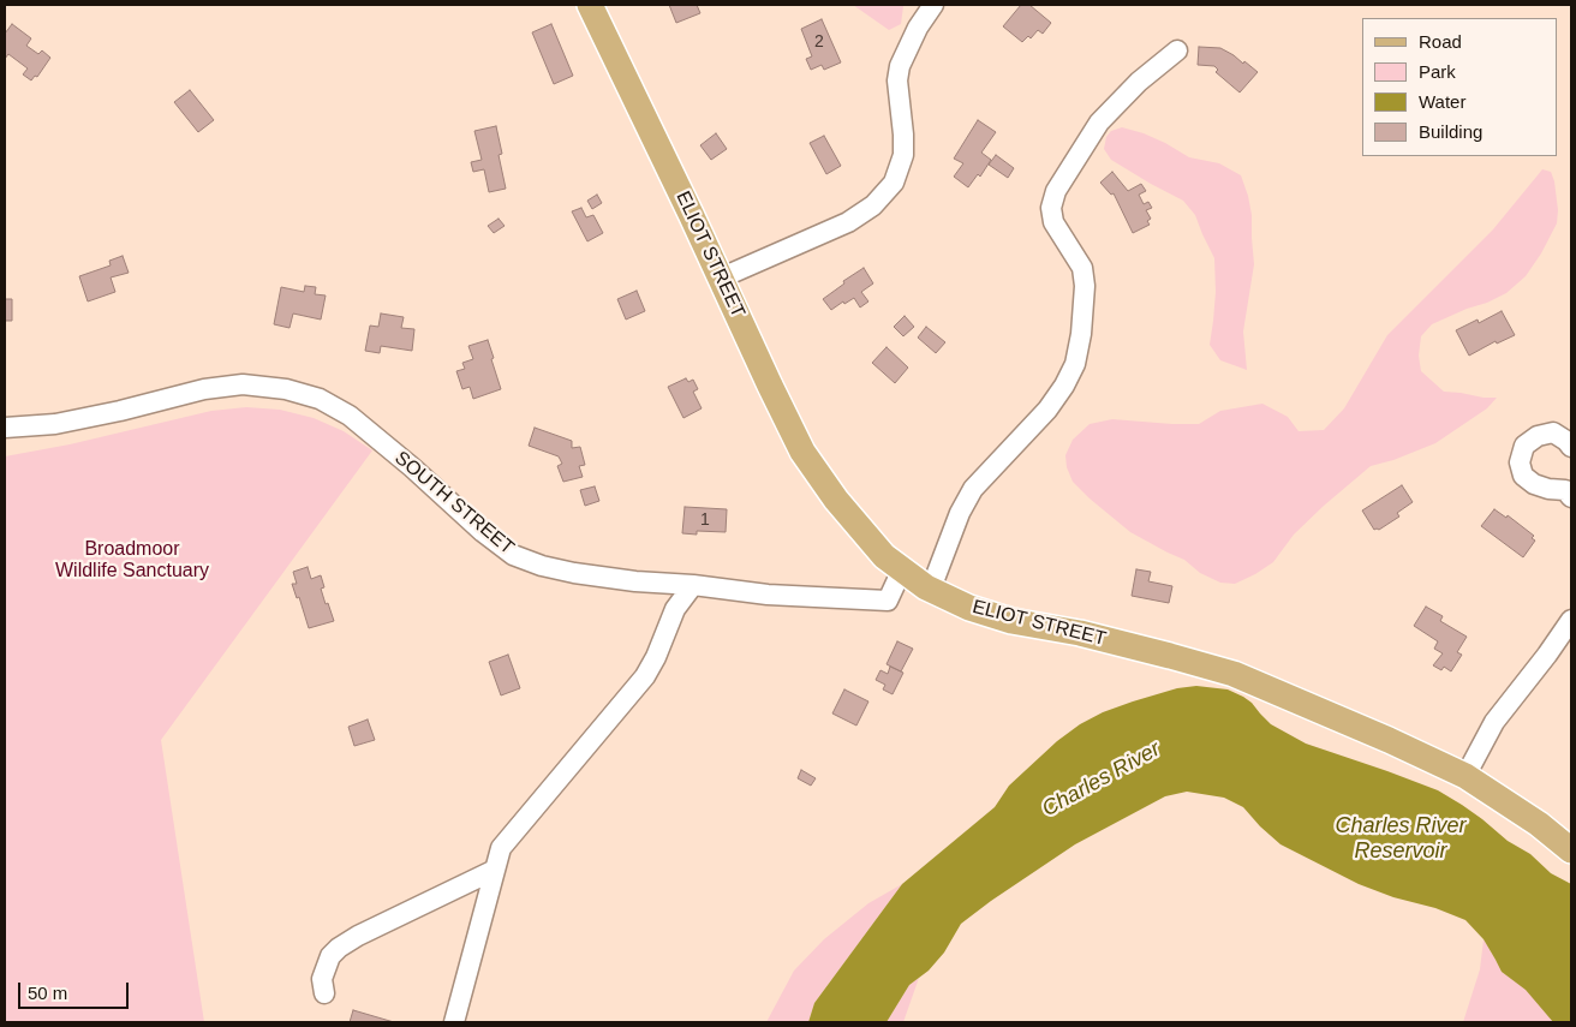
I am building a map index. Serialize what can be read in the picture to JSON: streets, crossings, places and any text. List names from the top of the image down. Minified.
{"streets":{"main road":["ELIOT STREET"],"street":["SOUTH STREET"]},"crossings":[["ELIOT STREET","SOUTH STREET"]],"water":["Charles River","Charles River Reservoir"],"parks":["Broadmoor Wildlife Sanctuary"],"house_numbers":["2","1"],"legend":["Road","Park","Water","Building"],"scale_bar":"50 m"}
